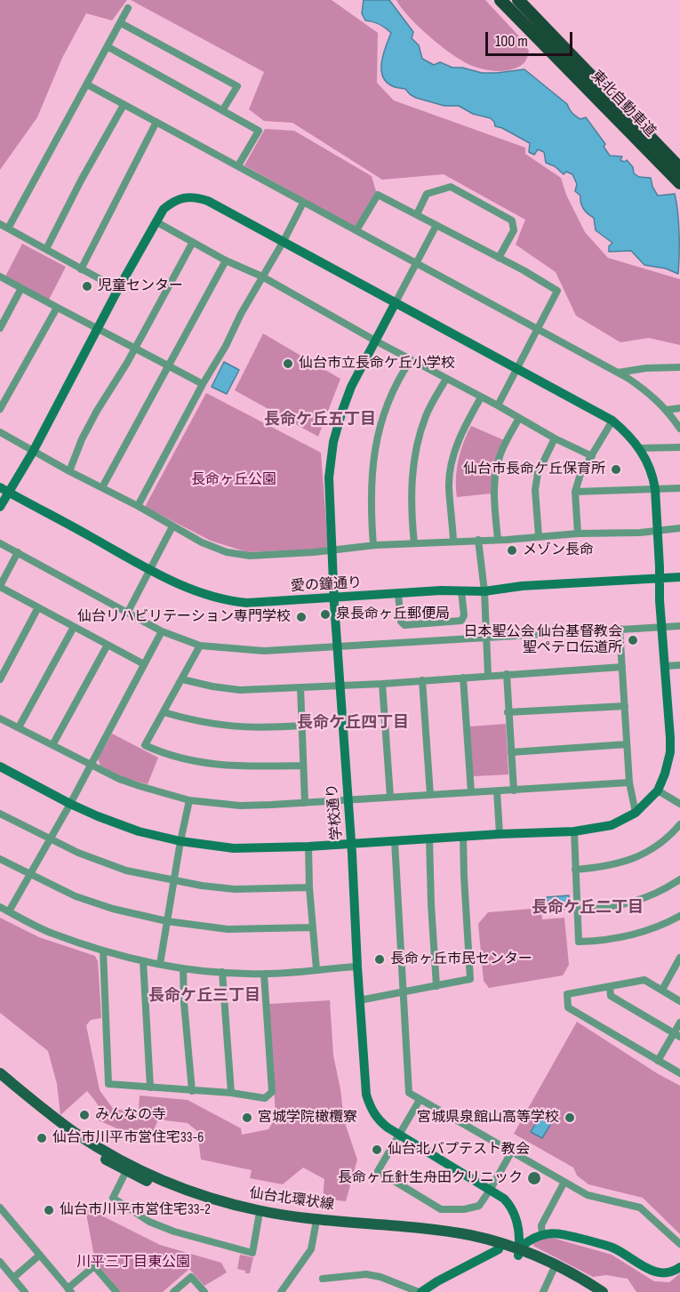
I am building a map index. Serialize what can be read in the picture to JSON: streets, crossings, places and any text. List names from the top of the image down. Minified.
{"streets":{"highway":["東北自動車道"],"main road":["仙台北環状線"],"street":["愛の鐘通り","学校通り"]},"crossings":[["愛の鐘通り","学校通り"],["学校通り","仙台北環状線"]],"districts":["長命ケ丘五丁目","長命ケ丘四丁目","長命ケ丘二丁目","長命ケ丘三丁目"],"parks":["長命ヶ丘公園","川平三丁目東公園"],"places":["児童センター","仙台市立長命ケ丘小学校","仙台市長命ケ丘保育所","メゾン長命","泉長命ヶ丘郵便局","仙台リハビリテーション専門学校","日本聖公会 仙台基督教会 聖ペテロ伝道所","長命ヶ丘市民センター","みんなの寺","宮城学院橄欖寮","宮城県泉館山高等学校","仙台市川平市営住宅33-6","仙台北バプテスト教会","長命ヶ丘針生舟田クリニック","仙台市川平市営住宅33-2"],"scale_bar":"100 m"}
